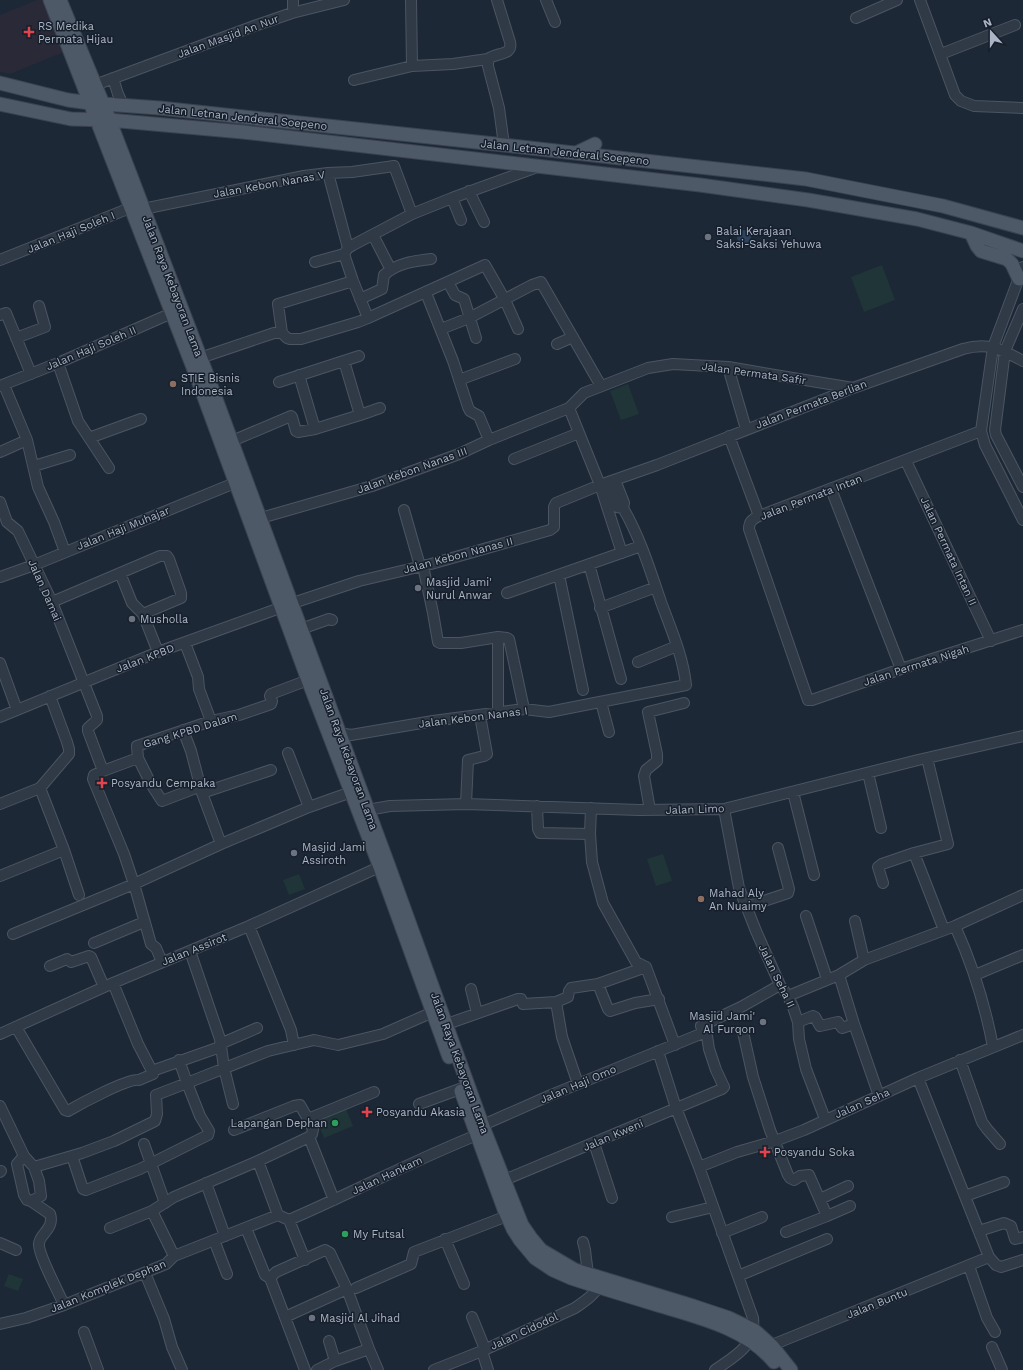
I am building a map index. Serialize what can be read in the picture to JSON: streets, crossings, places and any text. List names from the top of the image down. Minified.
{"streets":{"main road":["Jalan Letnan Jenderal Soepeno","Jalan Raya Kebayoran Lama"],"street":["Jalan Masjid An Nur","Jalan Kebon Nanas V","Jalan Haji Soleh I","Jalan Haji Soleh II","Jalan Permata Safir","Jalan Permata Berlian","Jalan Kebon Nanas III","Jalan Permata Intan","Jalan Haji Muhajar","Jalan Permata Intan II","Jalan Kebon Nanas II","Jalan Damai","Jalan KPBD","Jalan Permata Nigah","Jalan Kebon Nanas I","Gang KPBD Dalam","Jalan Limo","Jalan Assirot","Jalan Seha II","Jalan Haji Omo","Jalan Seha","Jalan Kweni","Jalan Hankam","Jalan Komplek Dephan","Jalan Buntu","Jalan Cidodol"]},"crossings":[["Jalan Masjid An Nur","Jalan Raya Kebayoran Lama"],["Jalan Letnan Jenderal Soepeno","Jalan Raya Kebayoran Lama"],["Jalan Kebon Nanas V","Jalan Haji Soleh I"],["Jalan Kebon Nanas V","Jalan Raya Kebayoran Lama"],["Jalan Haji Soleh I","Jalan Raya Kebayoran Lama"],["Jalan Raya Kebayoran Lama","Jalan Haji Soleh II"],["Jalan Raya Kebayoran Lama","Jalan Kebon Nanas III"],["Jalan Raya Kebayoran Lama","Jalan Haji Muhajar"],["Jalan Raya Kebayoran Lama","Jalan Kebon Nanas II"],["Jalan Raya Kebayoran Lama","Jalan KPBD"],["Jalan Raya Kebayoran Lama","Jalan Kebon Nanas I"],["Jalan Raya Kebayoran Lama","Gang KPBD Dalam"],["Jalan Raya Kebayoran Lama","Jalan Limo"],["Jalan Raya Kebayoran Lama","Jalan Assirot"],["Jalan Raya Kebayoran Lama","Jalan Haji Omo"],["Jalan Raya Kebayoran Lama","Jalan Kweni"],["Jalan Raya Kebayoran Lama","Jalan Hankam"],["Jalan Raya Kebayoran Lama","Jalan Buntu"],["Jalan Raya Kebayoran Lama","Jalan Cidodol"],["Jalan Permata Safir","Jalan Permata Berlian"],["Jalan Permata Safir","Jalan Kebon Nanas III"],["Jalan Permata Berlian","Jalan Kebon Nanas II"],["Jalan Permata Intan","Jalan Permata Intan II"],["Jalan Permata Intan","Jalan Permata Nigah"],["Jalan Haji Muhajar","Jalan Damai"],["Jalan Permata Intan II","Jalan Permata Nigah"],["Jalan Kebon Nanas II","Jalan KPBD"],["Jalan Damai","Jalan KPBD"],["Jalan Limo","Jalan Seha II"],["Jalan Seha II","Jalan Haji Omo"],["Jalan Seha II","Jalan Seha"],["Jalan Haji Omo","Jalan Hankam"]],"places":{"health":["RS Medika Permata Hijau","Posyandu Cempaka","Posyandu Akasia","Posyandu Soka"],"other":["Balai Kerajaan Saksi-Saksi Yehuwa","STIE Bisnis Indonesia","Masjid Jami' Nurul Anwar","Musholla","Masjid Jami Assiroth","Mahad Aly An Nuaimy","Masjid Jami' Al Furqon","Lapangan Dephan","My Futsal","Masjid Al Jihad"]},"north":"top"}
